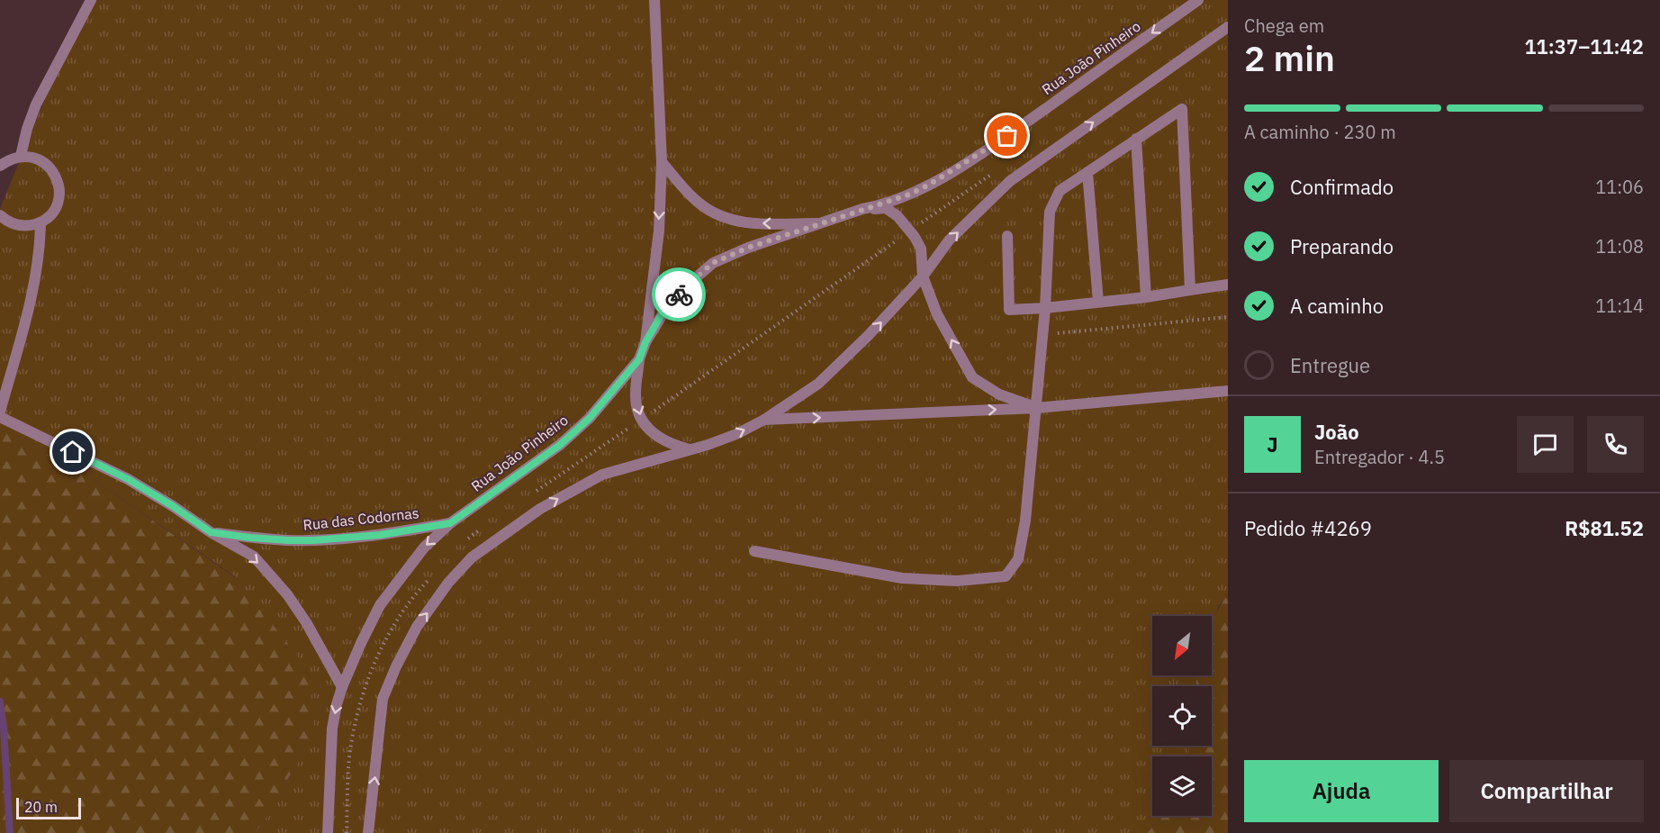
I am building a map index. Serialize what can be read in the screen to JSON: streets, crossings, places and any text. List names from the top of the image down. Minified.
{"streets":{"street":["Rua João Pinheiro","Rua das Codornas"]},"crossings":[["Rua João Pinheiro","Rua das Codornas"]],"scale_bar":"20 m","north":"bottom left","page":{"heading":["2 min","Chega em","11:37–11:42"],"panel":["João","Entregador · 4.5","Pedido #4269","R$81.52"],"bar":"A caminho · 230 m","list":[["Confirmado","11:06"],["Preparando","11:08"],["A caminho","11:14"],"Entregue"],"round":"J","buttons":["Ajuda","Compartilhar"],"scale":"20 m"}}
